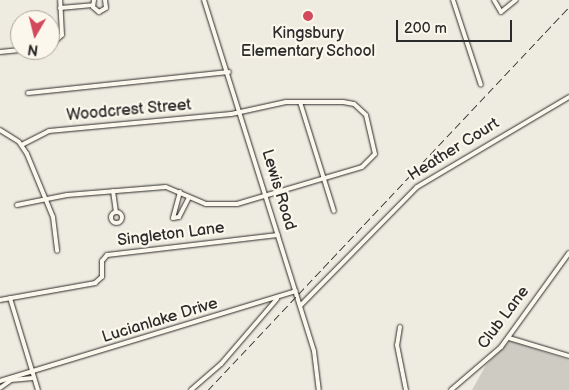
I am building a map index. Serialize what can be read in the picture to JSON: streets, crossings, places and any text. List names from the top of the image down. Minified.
{"streets":{"street":["Woodcrest Street","Heather Court","Lewis Road","Singleton Lane","Club Lane","Lucianlake Drive"]},"crossings":[["Woodcrest Street","Lewis Road"],["Heather Court","Lewis Road"],["Lewis Road","Singleton Lane"],["Lewis Road","Lucianlake Drive"]],"places":["Kingsbury Elementary School"],"scale_bar":"200 m","north":"bottom"}
